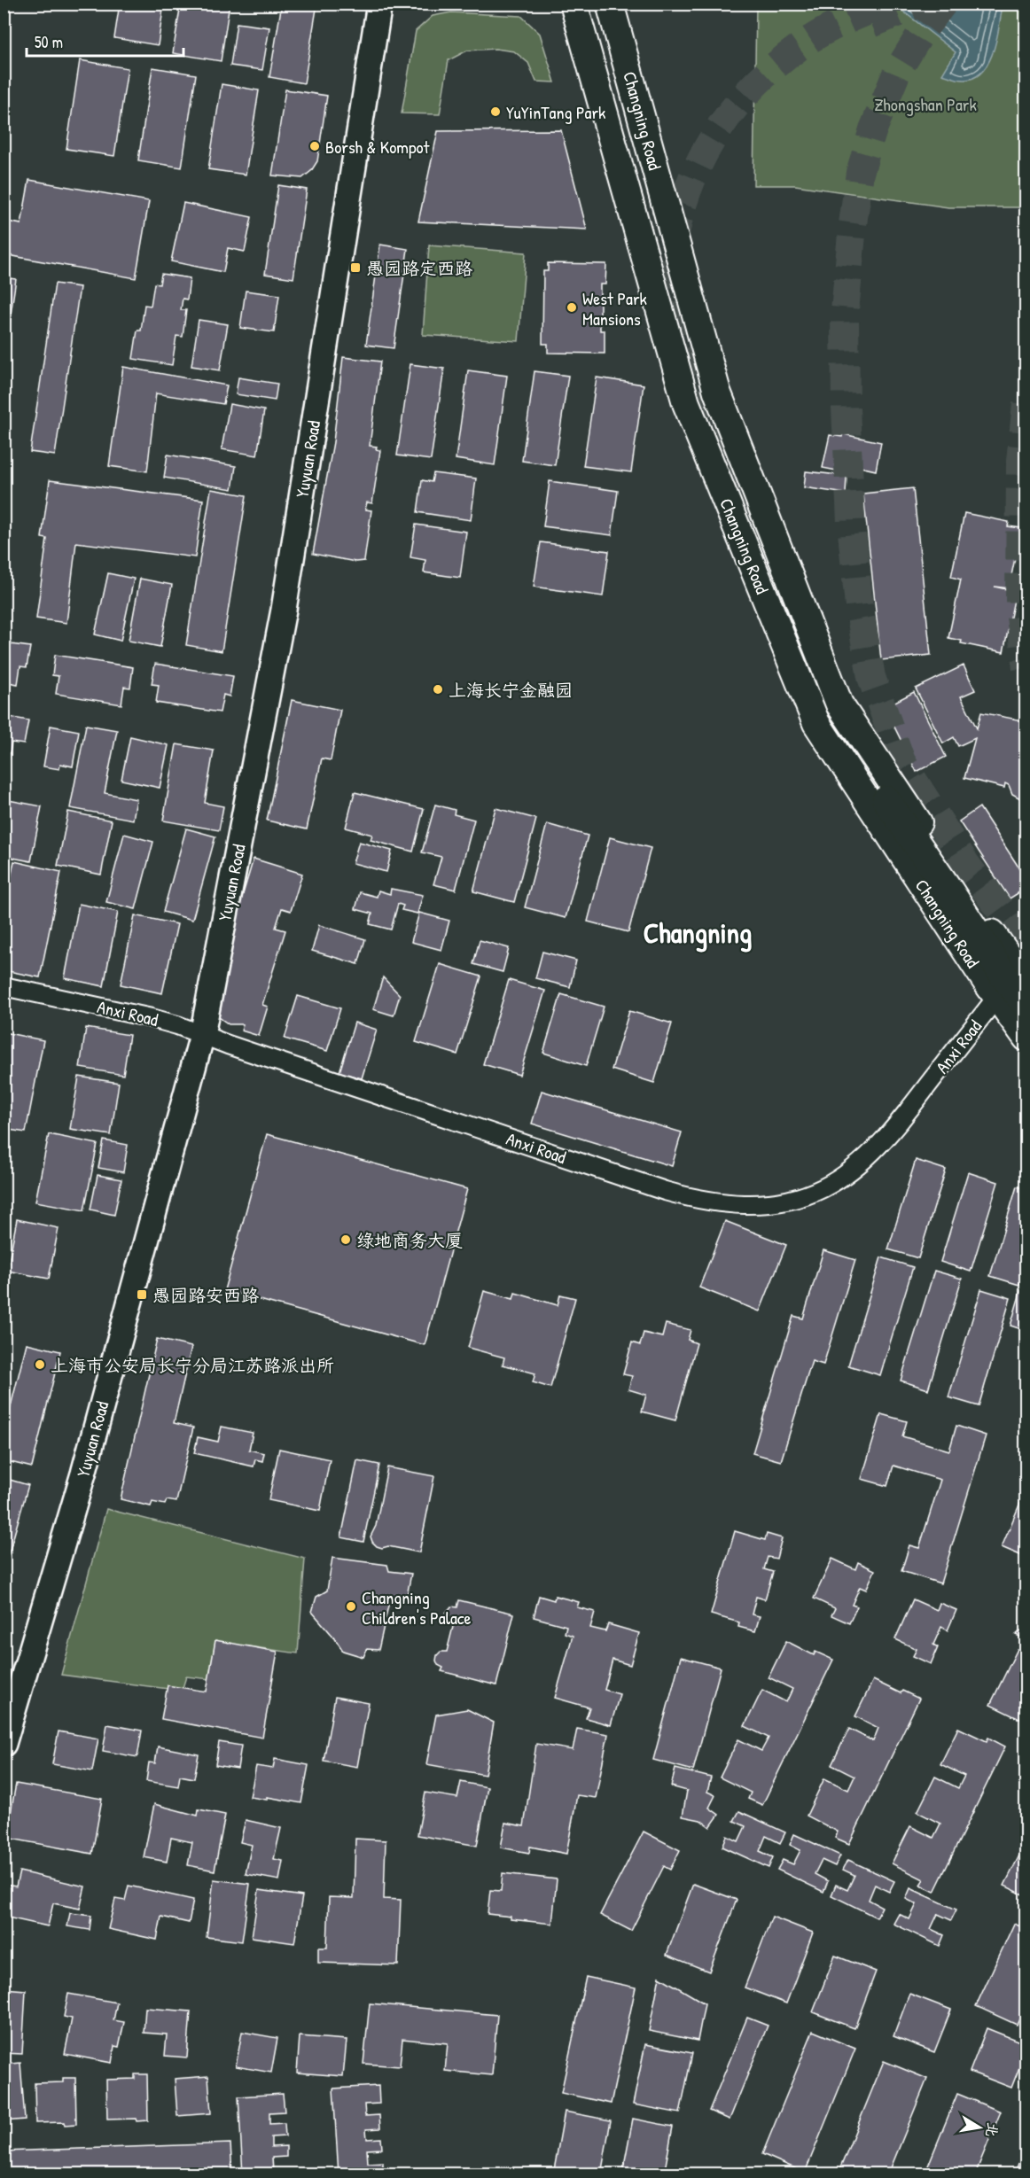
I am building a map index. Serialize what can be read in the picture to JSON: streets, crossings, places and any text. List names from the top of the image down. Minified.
{"streets":{"main road":["Changning Road","Yuyuan Road"],"street":["Anxi Road"]},"crossings":[["Changning Road","Anxi Road"],["Yuyuan Road","Anxi Road"]],"districts":["Changning"],"parks":["Zhongshan Park"],"places":{"other":["YuYinTang Park","Borsh & Kompot","West Park Mansions","上海长宁金融园","绿地商务大厦","上海市公安局长宁分局江苏路派出所","Changning Children's Palace"],"transit":["愚园路定西路","愚园路安西路"]},"scale_bar":"50 m","north":"right"}
